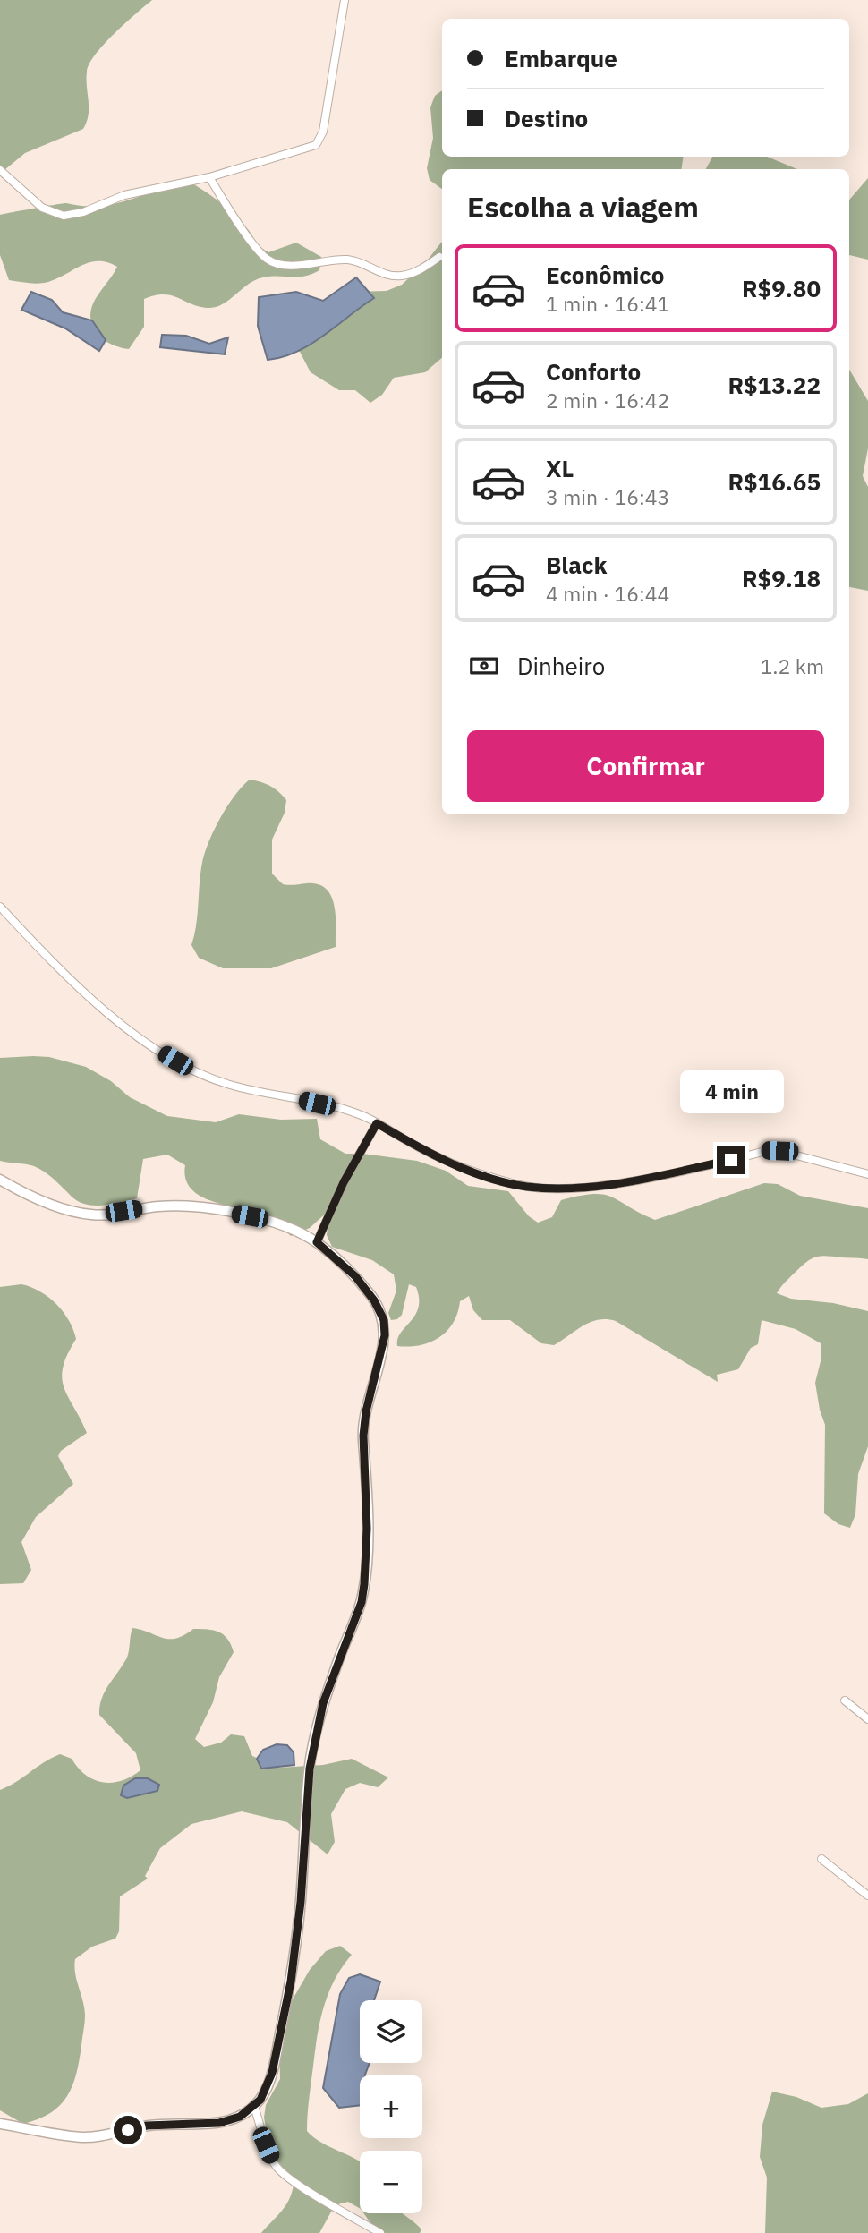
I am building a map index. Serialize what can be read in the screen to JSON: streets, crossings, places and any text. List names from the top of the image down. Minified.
{"page":{"banner":["Embarque","Destino"],"heading":"Escolha a viagem","list":[{"name":"Econômico","note":"1 min · 16:41","value":"R$9.80"},{"name":"Conforto","note":"2 min · 16:42","value":"R$13.22"},{"name":"XL","note":"3 min · 16:43","value":"R$16.65"},{"name":"Black","note":"4 min · 16:44","value":"R$9.18"}],"pay":["Dinheiro","1.2 km"],"buttons":"Confirmar","bubble":"4 min","map_buttons":["+","−"]}}
